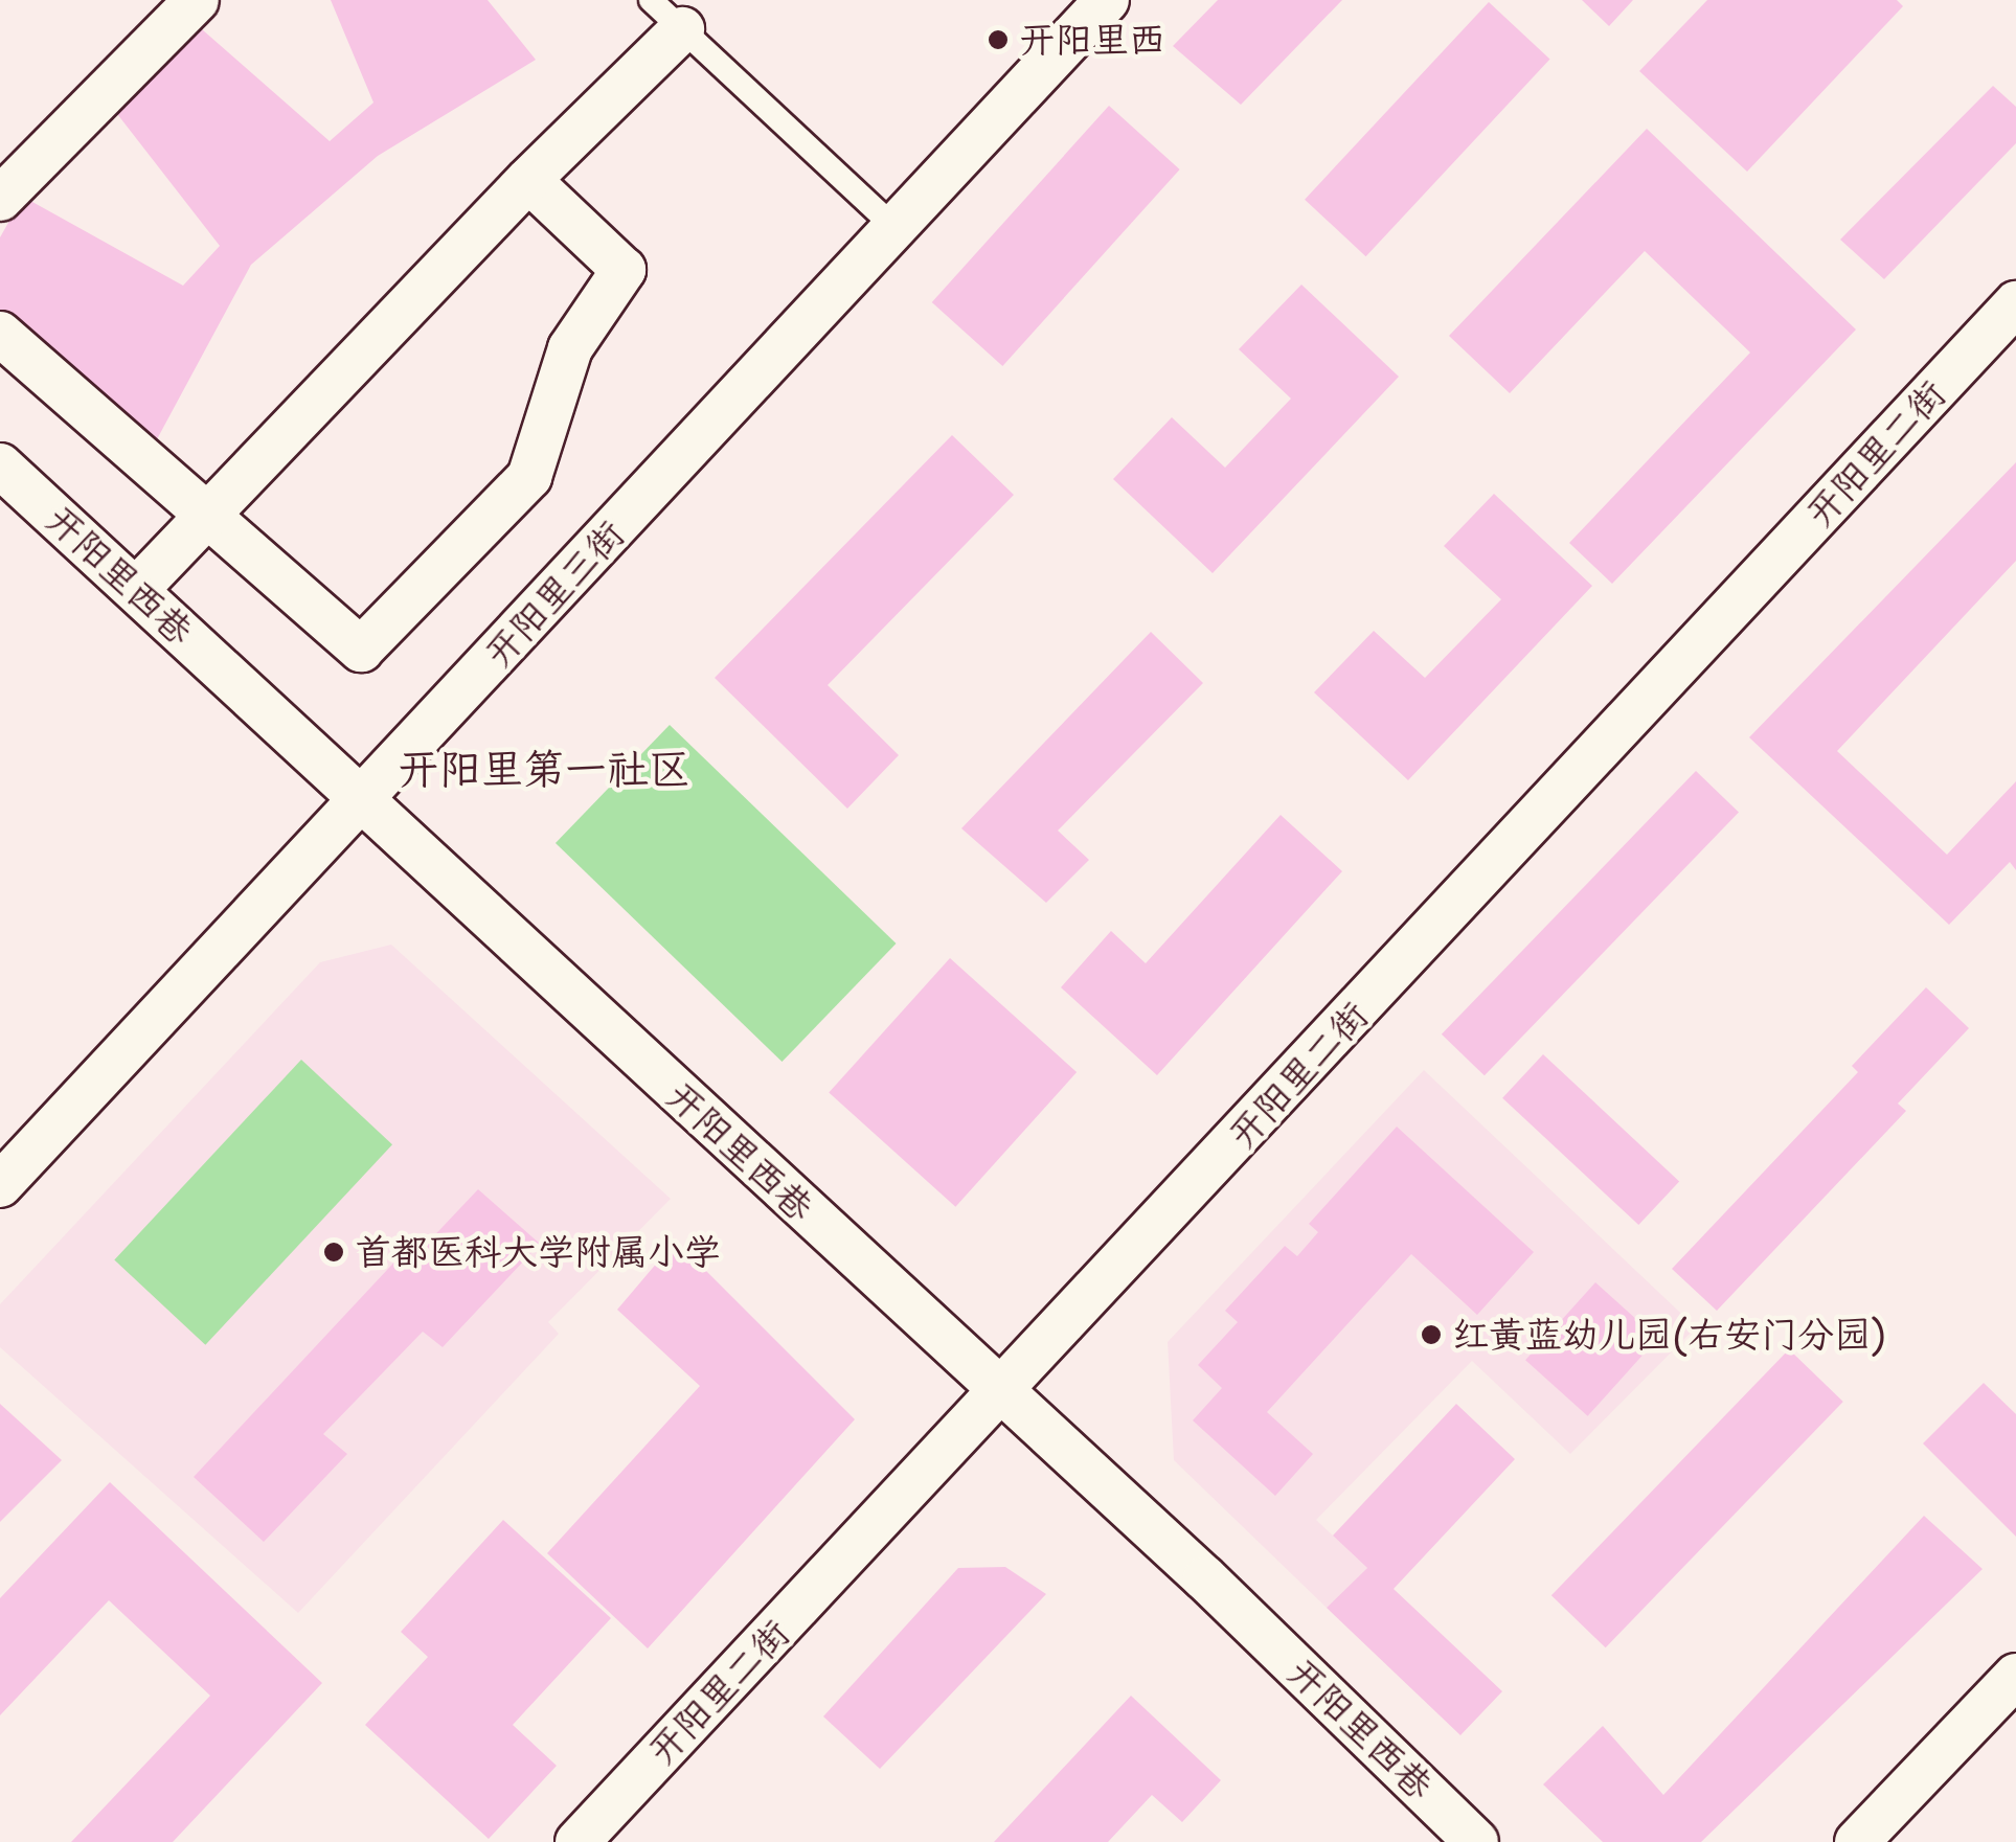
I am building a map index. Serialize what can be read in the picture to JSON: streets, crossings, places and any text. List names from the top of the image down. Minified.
{"streets":{"street":["开阳里二街","开阳里西巷","开阳里三街"]},"crossings":[["开阳里二街","开阳里西巷"],["开阳里西巷","开阳里三街"]],"districts":["开阳里第一社区"],"places":["开阳里西","首都医科大学附属小学","红黄蓝幼儿园(右安门分园)"]}
